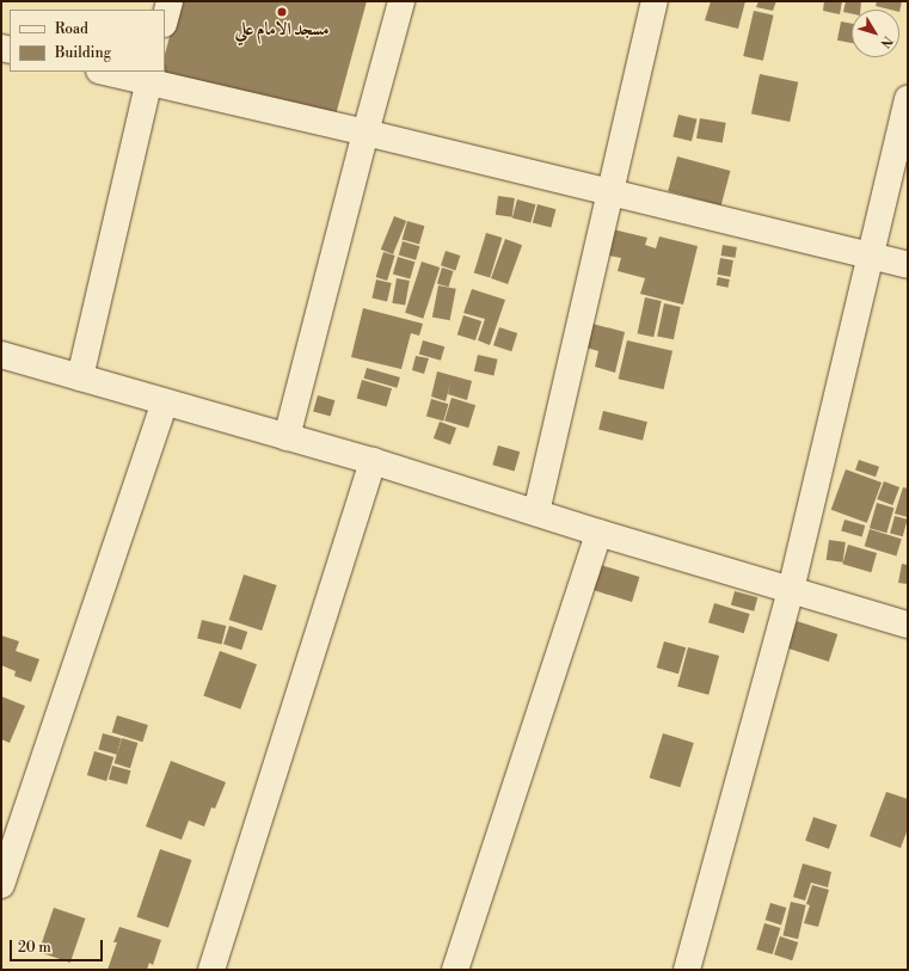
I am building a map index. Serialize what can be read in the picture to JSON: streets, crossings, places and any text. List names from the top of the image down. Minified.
{"places":["مسجد الامام علي"],"legend":["Road","Building"],"scale_bar":"20 m","north":"bottom right"}
